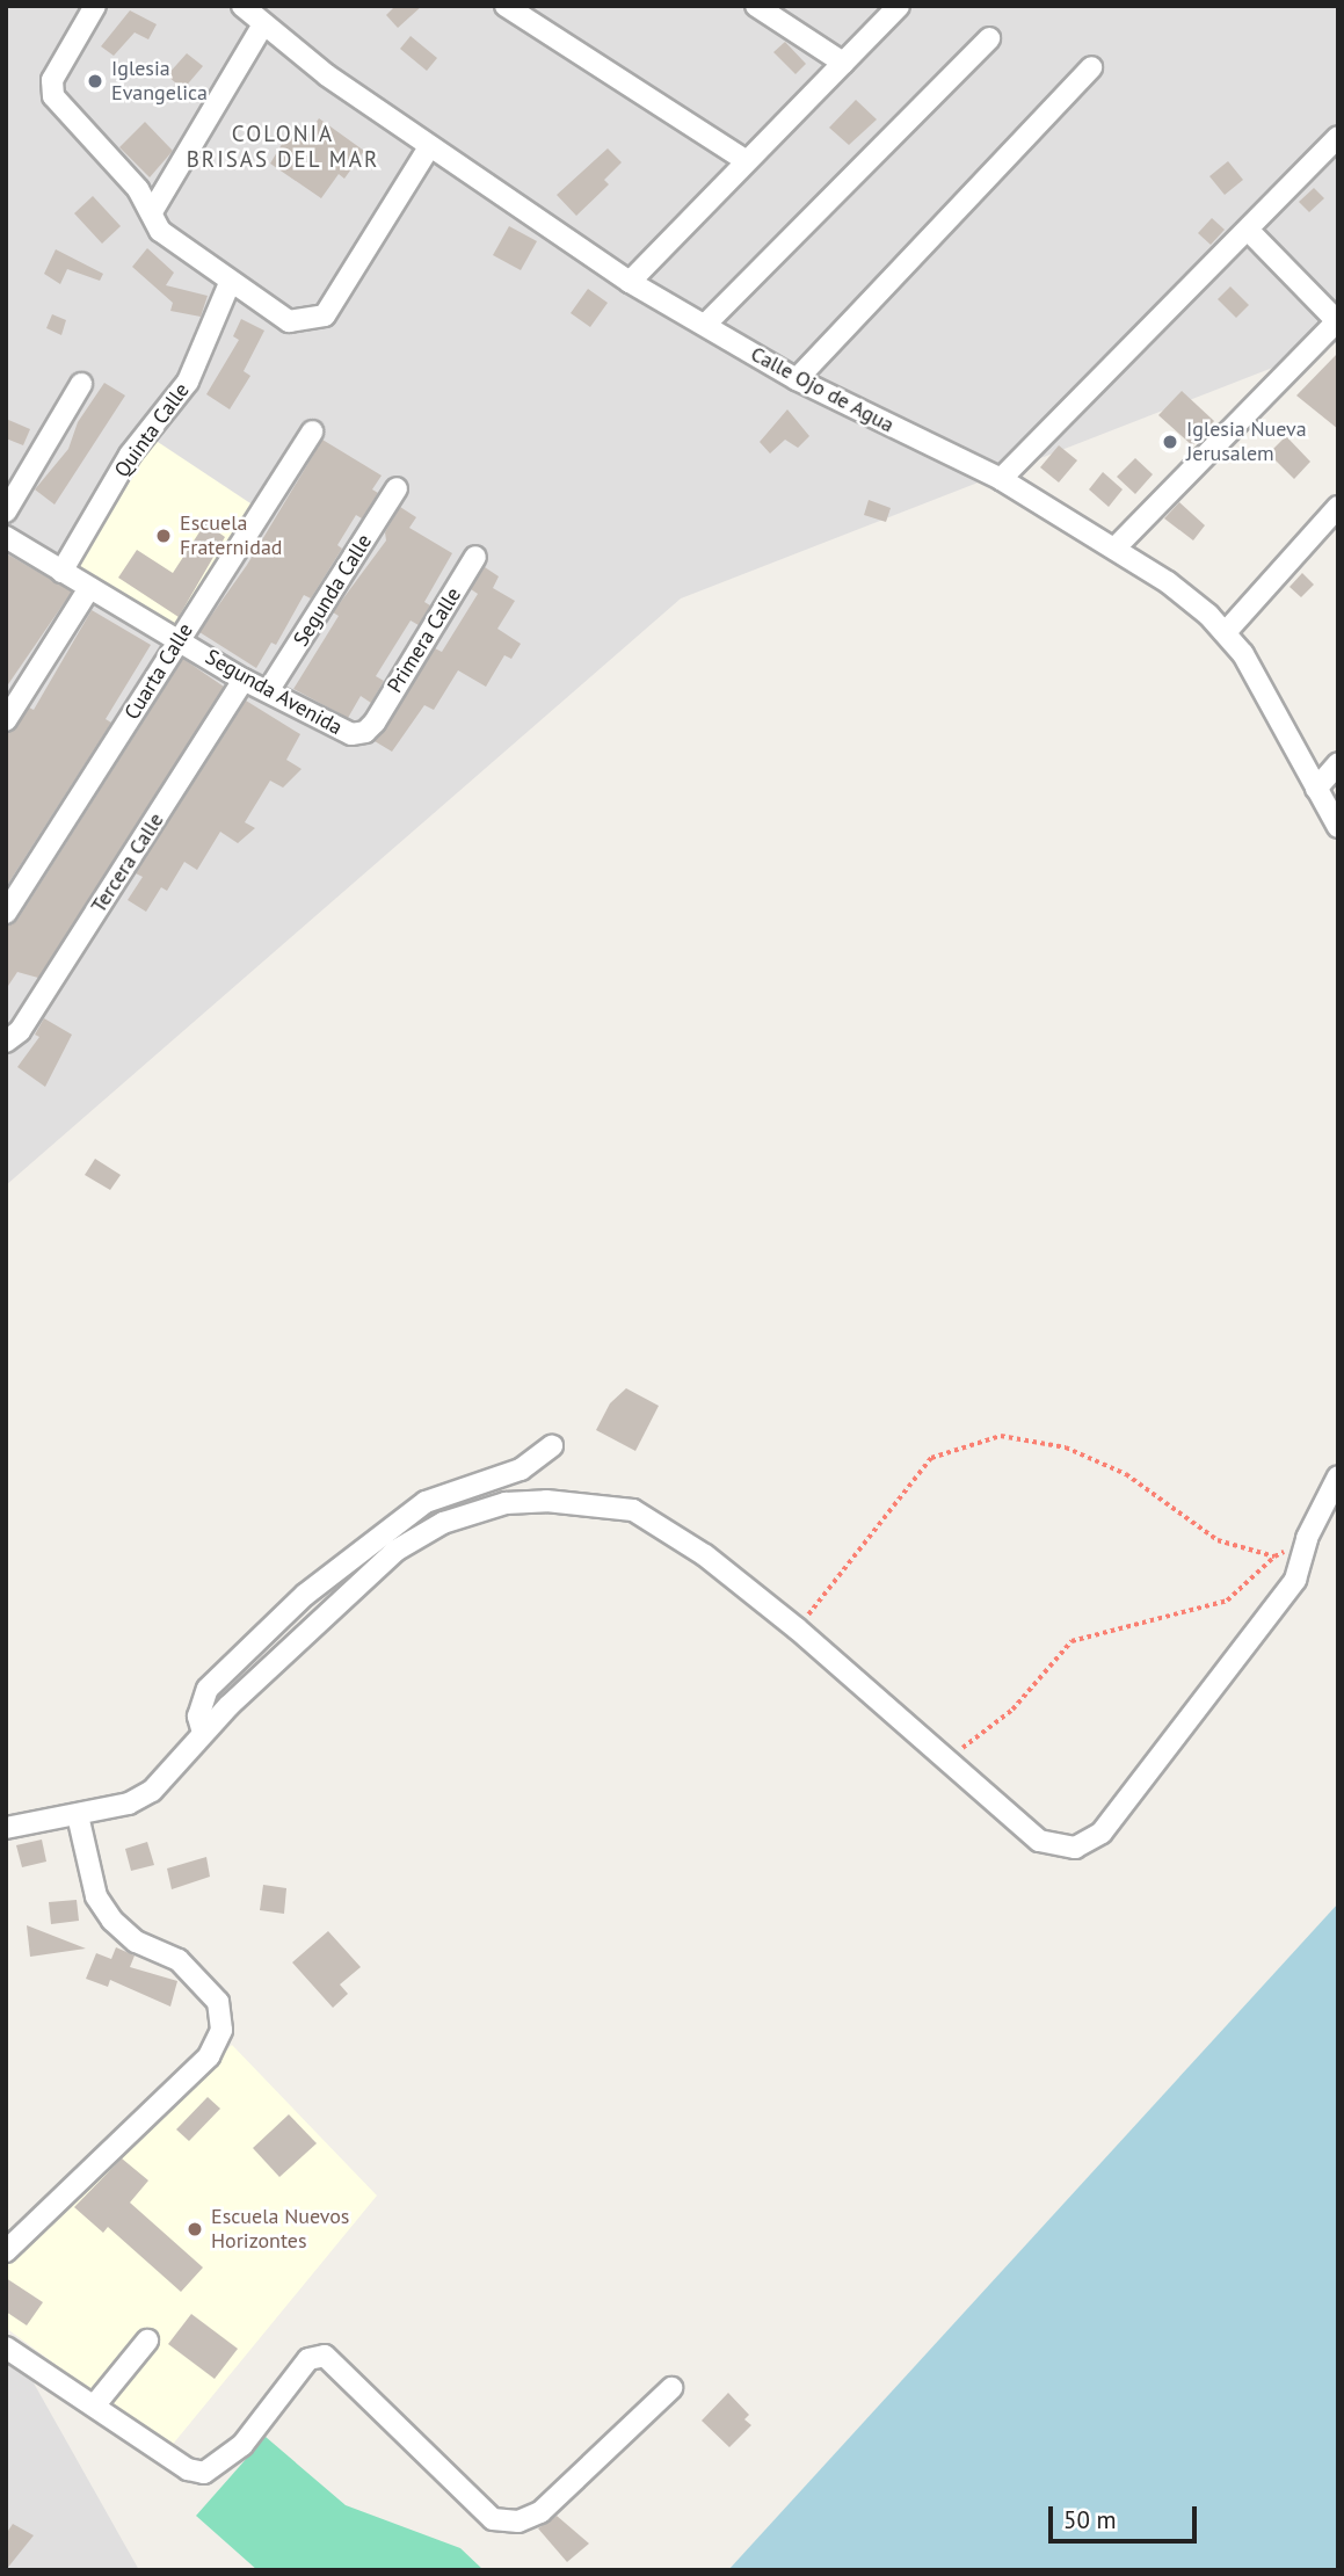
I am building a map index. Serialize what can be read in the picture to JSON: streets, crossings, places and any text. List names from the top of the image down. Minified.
{"streets":{"street":["Calle Ojo de Agua","Quinta Calle","Segunda Calle","Primera Calle","Cuarta Calle","Segunda Avenida","Tercera Calle"]},"crossings":[["Quinta Calle","Segunda Avenida"],["Segunda Calle","Segunda Avenida"],["Primera Calle","Segunda Avenida"],["Cuarta Calle","Segunda Avenida"],["Segunda Avenida","Tercera Calle"]],"districts":["COLONIA BRISAS DEL MAR"],"places":["Iglesia Evangelica","Iglesia Nueva Jerusalem","Escuela Fraternidad","Escuela Nuevos Horizontes"],"scale_bar":"50 m"}
